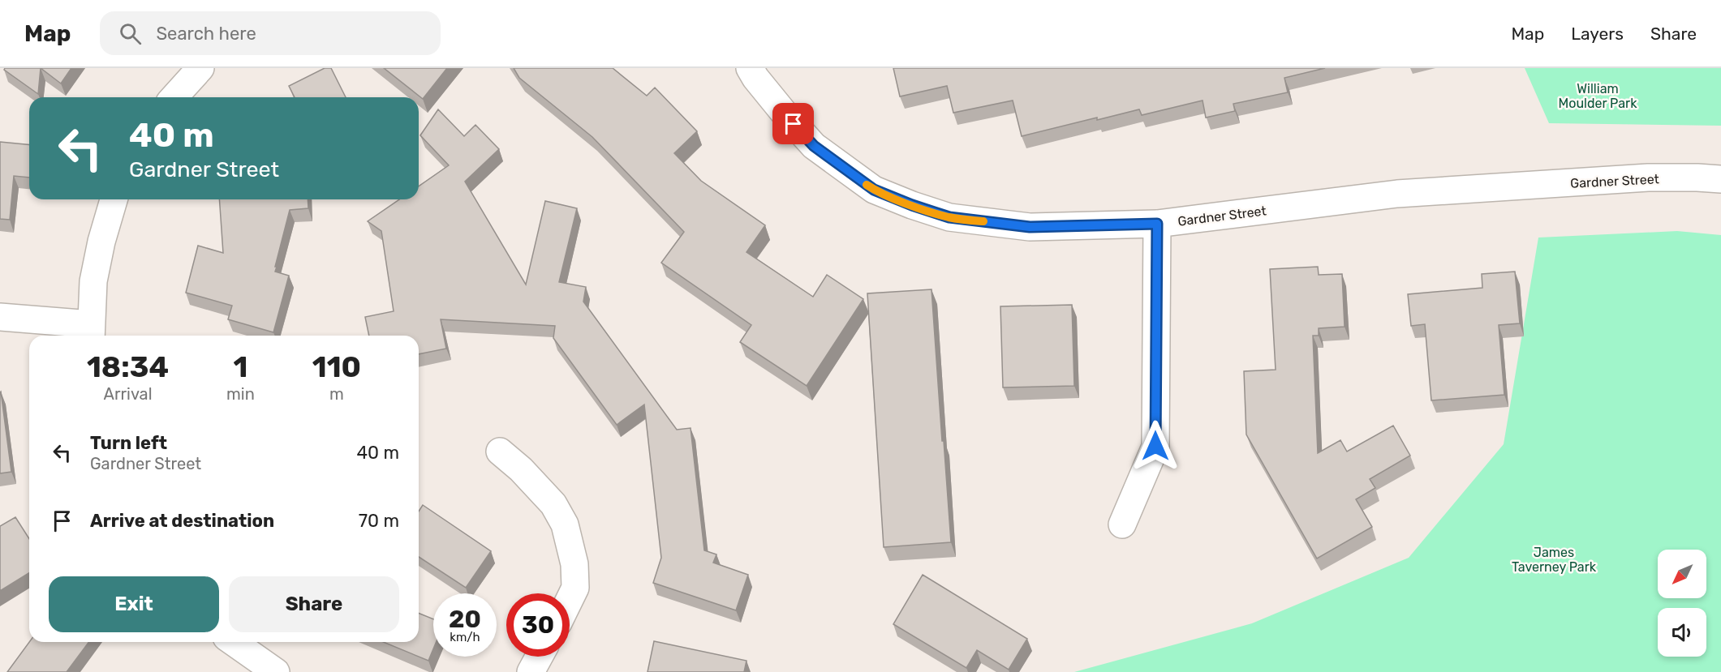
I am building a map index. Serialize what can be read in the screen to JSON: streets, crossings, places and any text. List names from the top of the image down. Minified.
{"streets":{"street":["Gardner Street"]},"parks":["William Moulder Park","James Taverney Park"],"north":"bottom left","page":{"header":"Map","search":"Search here","nav":["Map","Layers","Share"],"turn":["40 m","Gardner Street"],"eta":["18:34","Arrival","1","min","110","m"],"list":[{"name":"Turn left","note":"Gardner Street","value":"40 m"},{"name":"Arrive at destination","value":"70 m"}],"buttons":["Exit","Share"],"speed":"20 km/h","limit":"30"}}
